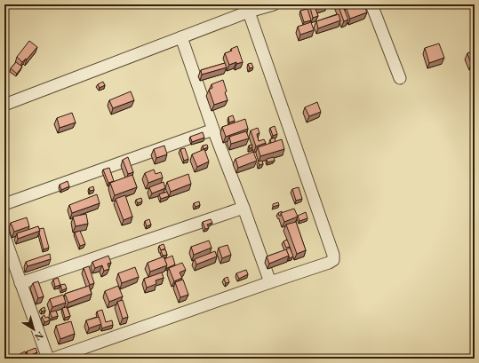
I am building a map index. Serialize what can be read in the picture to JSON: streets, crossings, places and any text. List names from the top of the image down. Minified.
{"north":"bottom right"}
